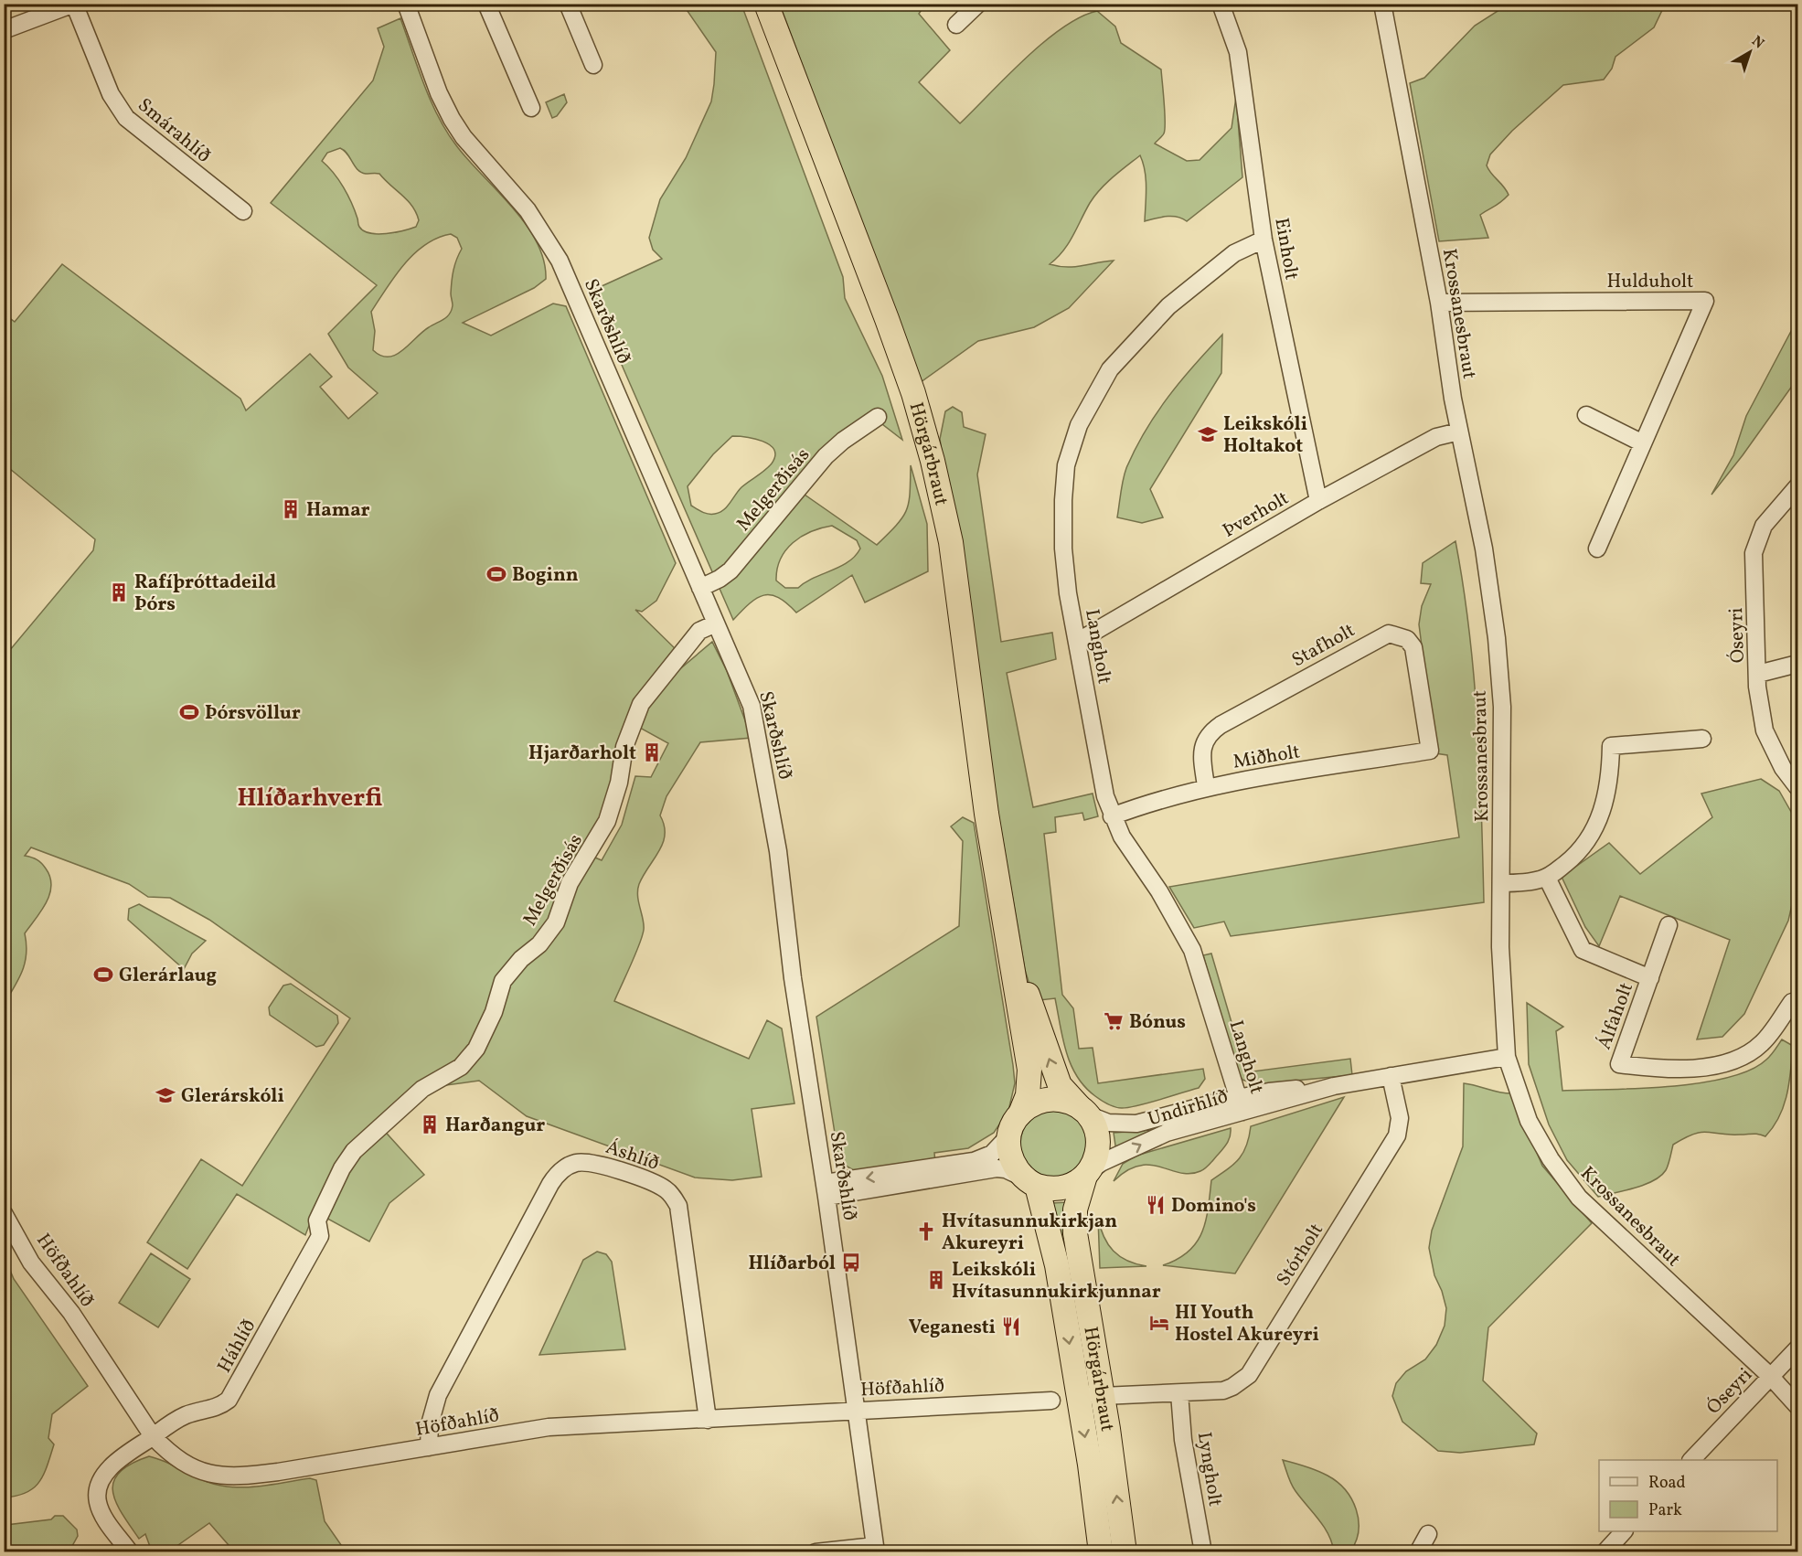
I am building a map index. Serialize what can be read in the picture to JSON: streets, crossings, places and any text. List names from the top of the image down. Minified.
{"streets":{"highway":["Hörgárbraut"],"street":["Smárahlíð","Einholt","Hulduholt","Krossanesbraut","Skarðshlíð","Melgerðisás","Þverholt","Óseyri","Stafholt","Langholt","Miðholt","Álfaholt","Undirhlíð","Áshlíð","Stórholt","Höfðahlíð","Háhlíð","Lyngholt"]},"crossings":[["Einholt","Þverholt"],["Einholt","Langholt"],["Hulduholt","Krossanesbraut"],["Krossanesbraut","Þverholt"],["Krossanesbraut","Óseyri"],["Krossanesbraut","Undirhlíð"],["Skarðshlíð","Melgerðisás"],["Skarðshlíð","Höfðahlíð"],["Hörgárbraut","Undirhlíð"],["Hörgárbraut","Stórholt"],["Melgerðisás","Háhlíð"],["Þverholt","Langholt"],["Stafholt","Miðholt"],["Langholt","Miðholt"],["Langholt","Undirhlíð"],["Undirhlíð","Stórholt"],["Áshlíð","Höfðahlíð"],["Stórholt","Lyngholt"],["Höfðahlíð","Háhlíð"]],"districts":["Hlíðarhverfi"],"places":{"school or university":["Leikskóli Holtakot","Glerárskóli"],"building":["Hamar","Rafíþróttadeild Þórs","Hjarðarholt","Harðangur","Leikskóli Hvítasunnukirkjunnar"],"sports":["Boginn","Þórsvöllur","Glerárlaug"],"supermarket":["Bónus"],"restaurant":["Domino's","Veganesti"],"church":["Hvítasunnukirkjan Akureyri"],"bus stop":["Hlíðarból"],"hotel":["HI Youth Hostel Akureyri"]},"legend":["Road","Park"],"north":"top right"}
